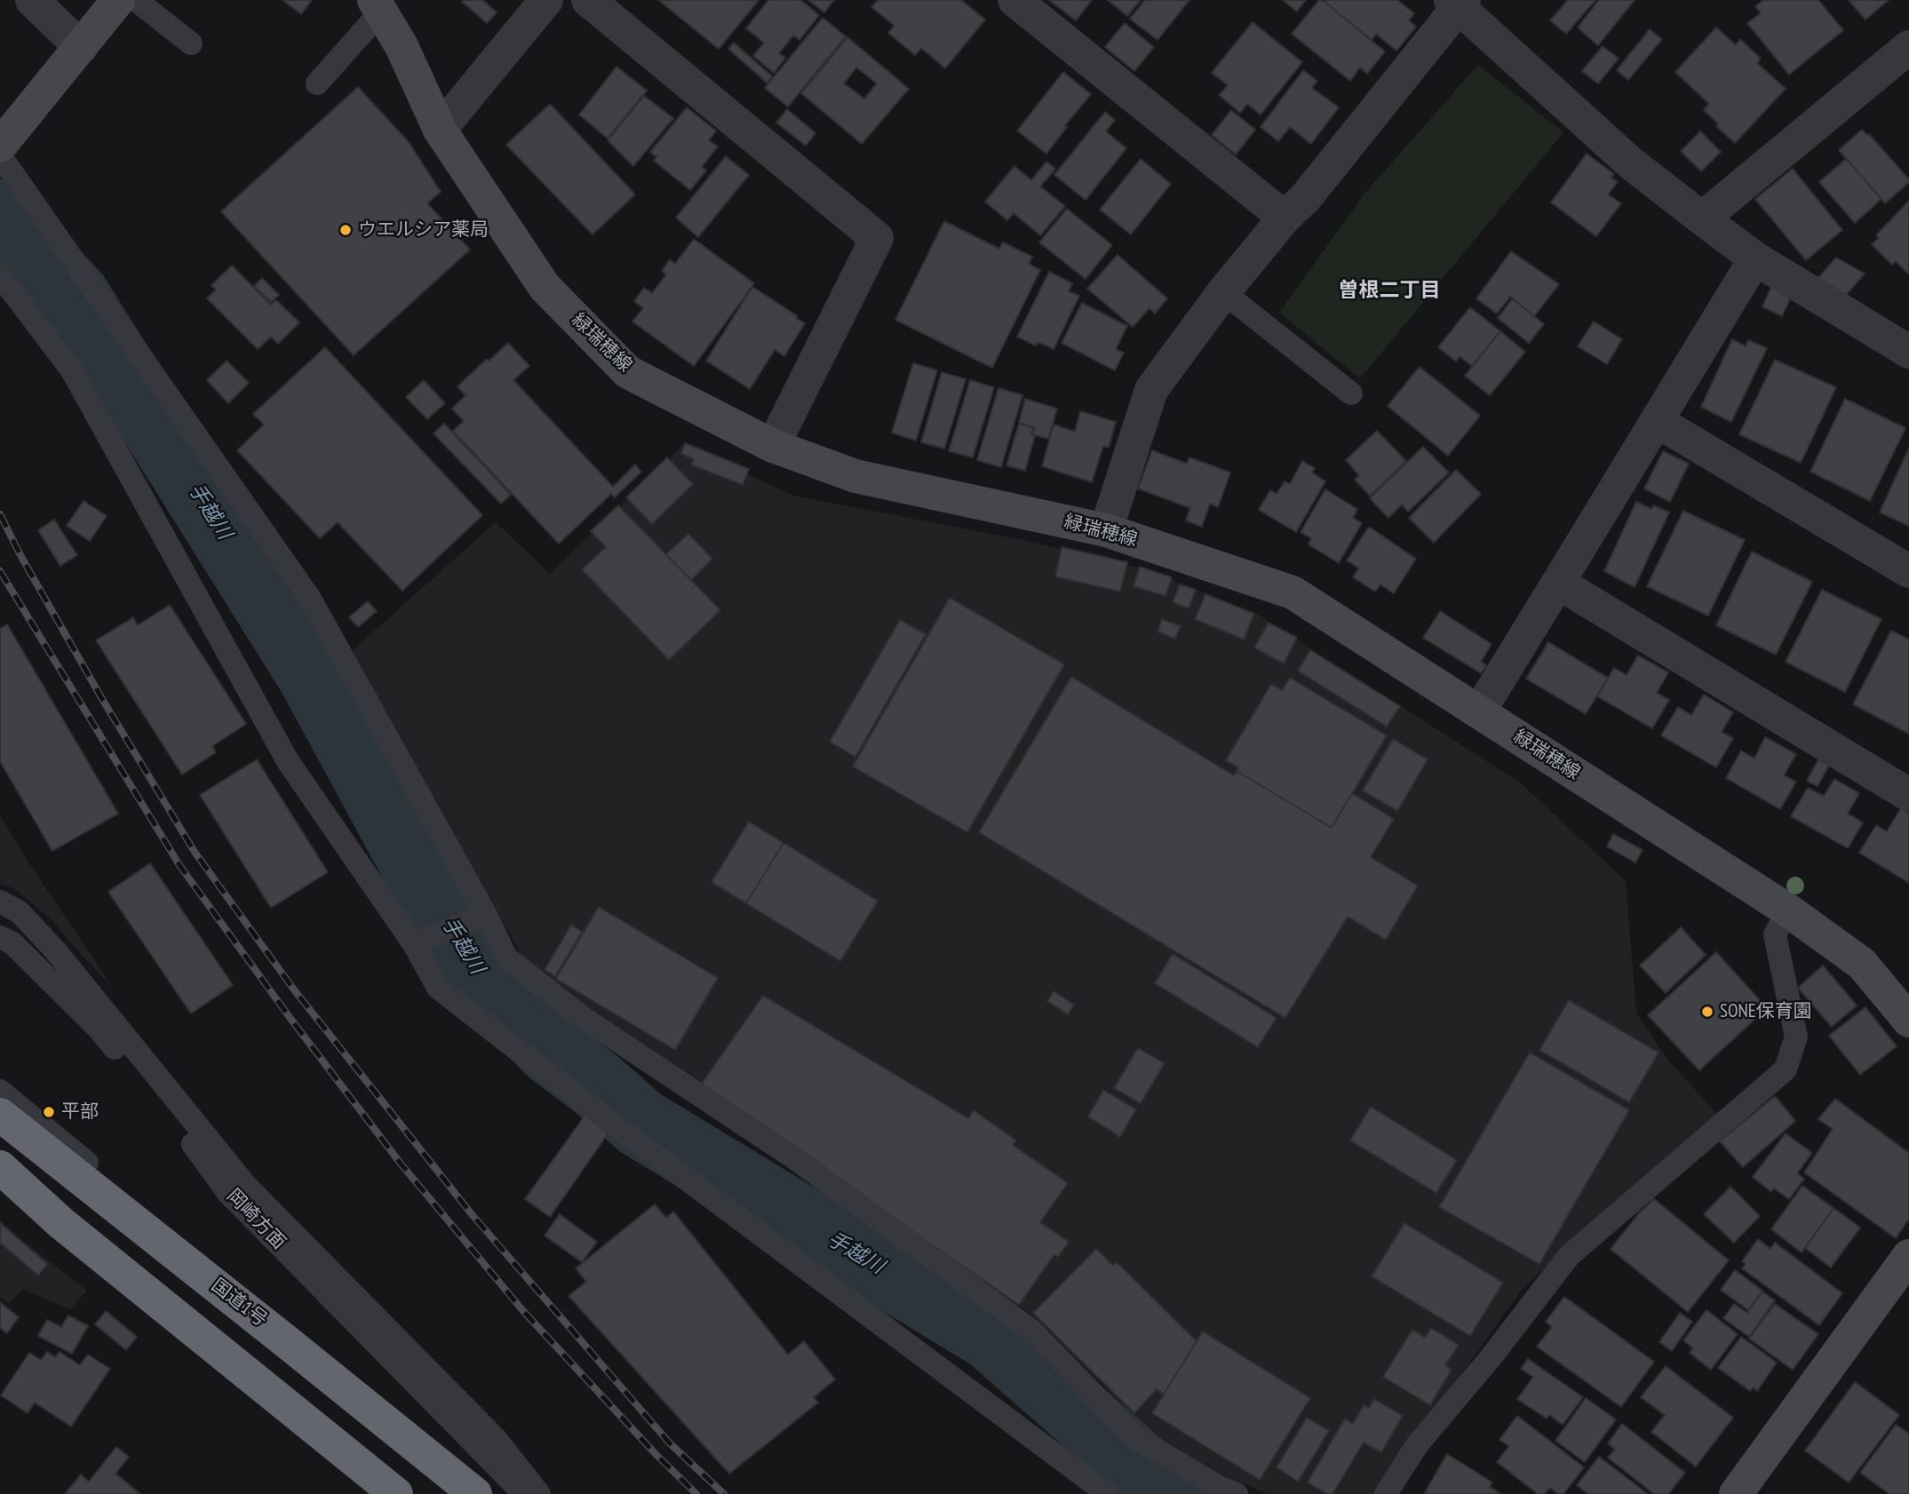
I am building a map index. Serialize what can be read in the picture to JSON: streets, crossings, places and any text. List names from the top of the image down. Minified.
{"streets":{"highway":["国道1号"],"main road":["緑瑞穂線"],"lane":["岡崎方面"]},"districts":["曽根二丁目"],"water":["手越川"],"places":["ウエルシア薬局","SONE保育園","平部"]}
